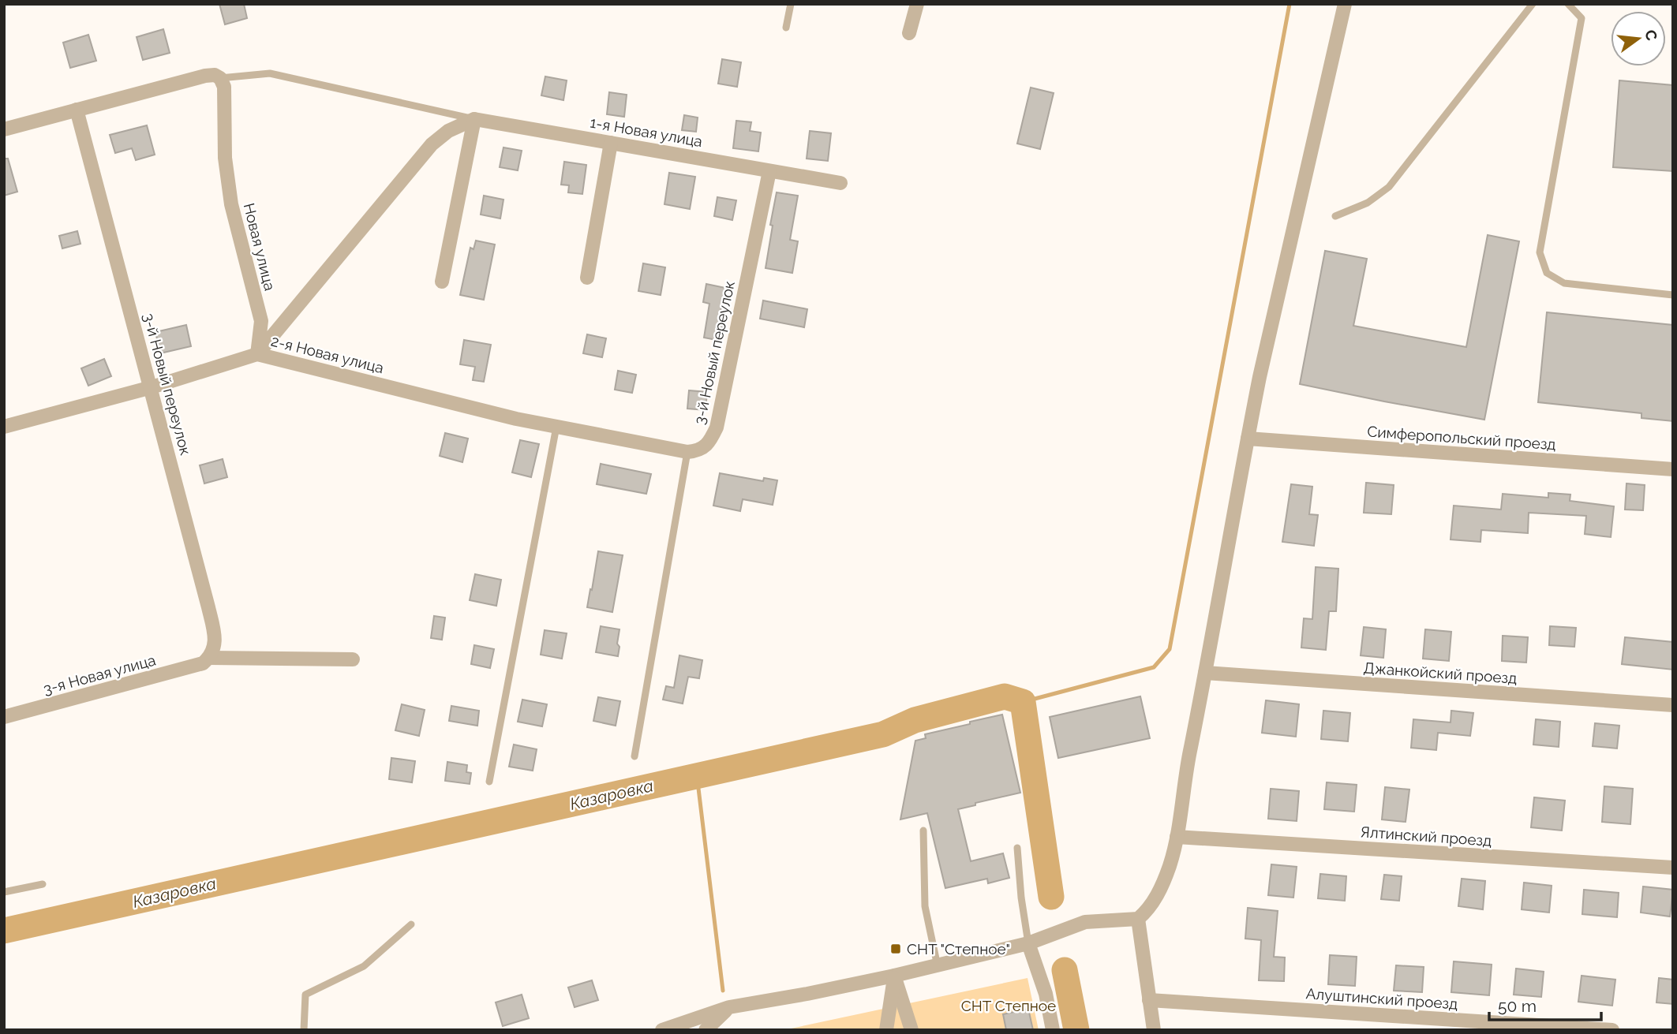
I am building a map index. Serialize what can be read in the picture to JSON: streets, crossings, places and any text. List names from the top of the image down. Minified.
{"streets":{"street":["1-я Новая улица","Новая улица","3-й Новый переулок","2-я Новая улица","Симферопольский проезд","Джанкойский проезд","3-я Новая улица","Ялтинский проезд","Алуштинский проезд"]},"crossings":[["1-я Новая улица","3-й Новый переулок"],["Новая улица","2-я Новая улица"],["3-й Новый переулок","2-я Новая улица"],["3-й Новый переулок","3-я Новая улица"]],"water":["Казаровка"],"parks":["СНТ Степное"],"places":{"transit":["СНТ \"Степное\""]},"scale_bar":"50 m","north":"right"}
